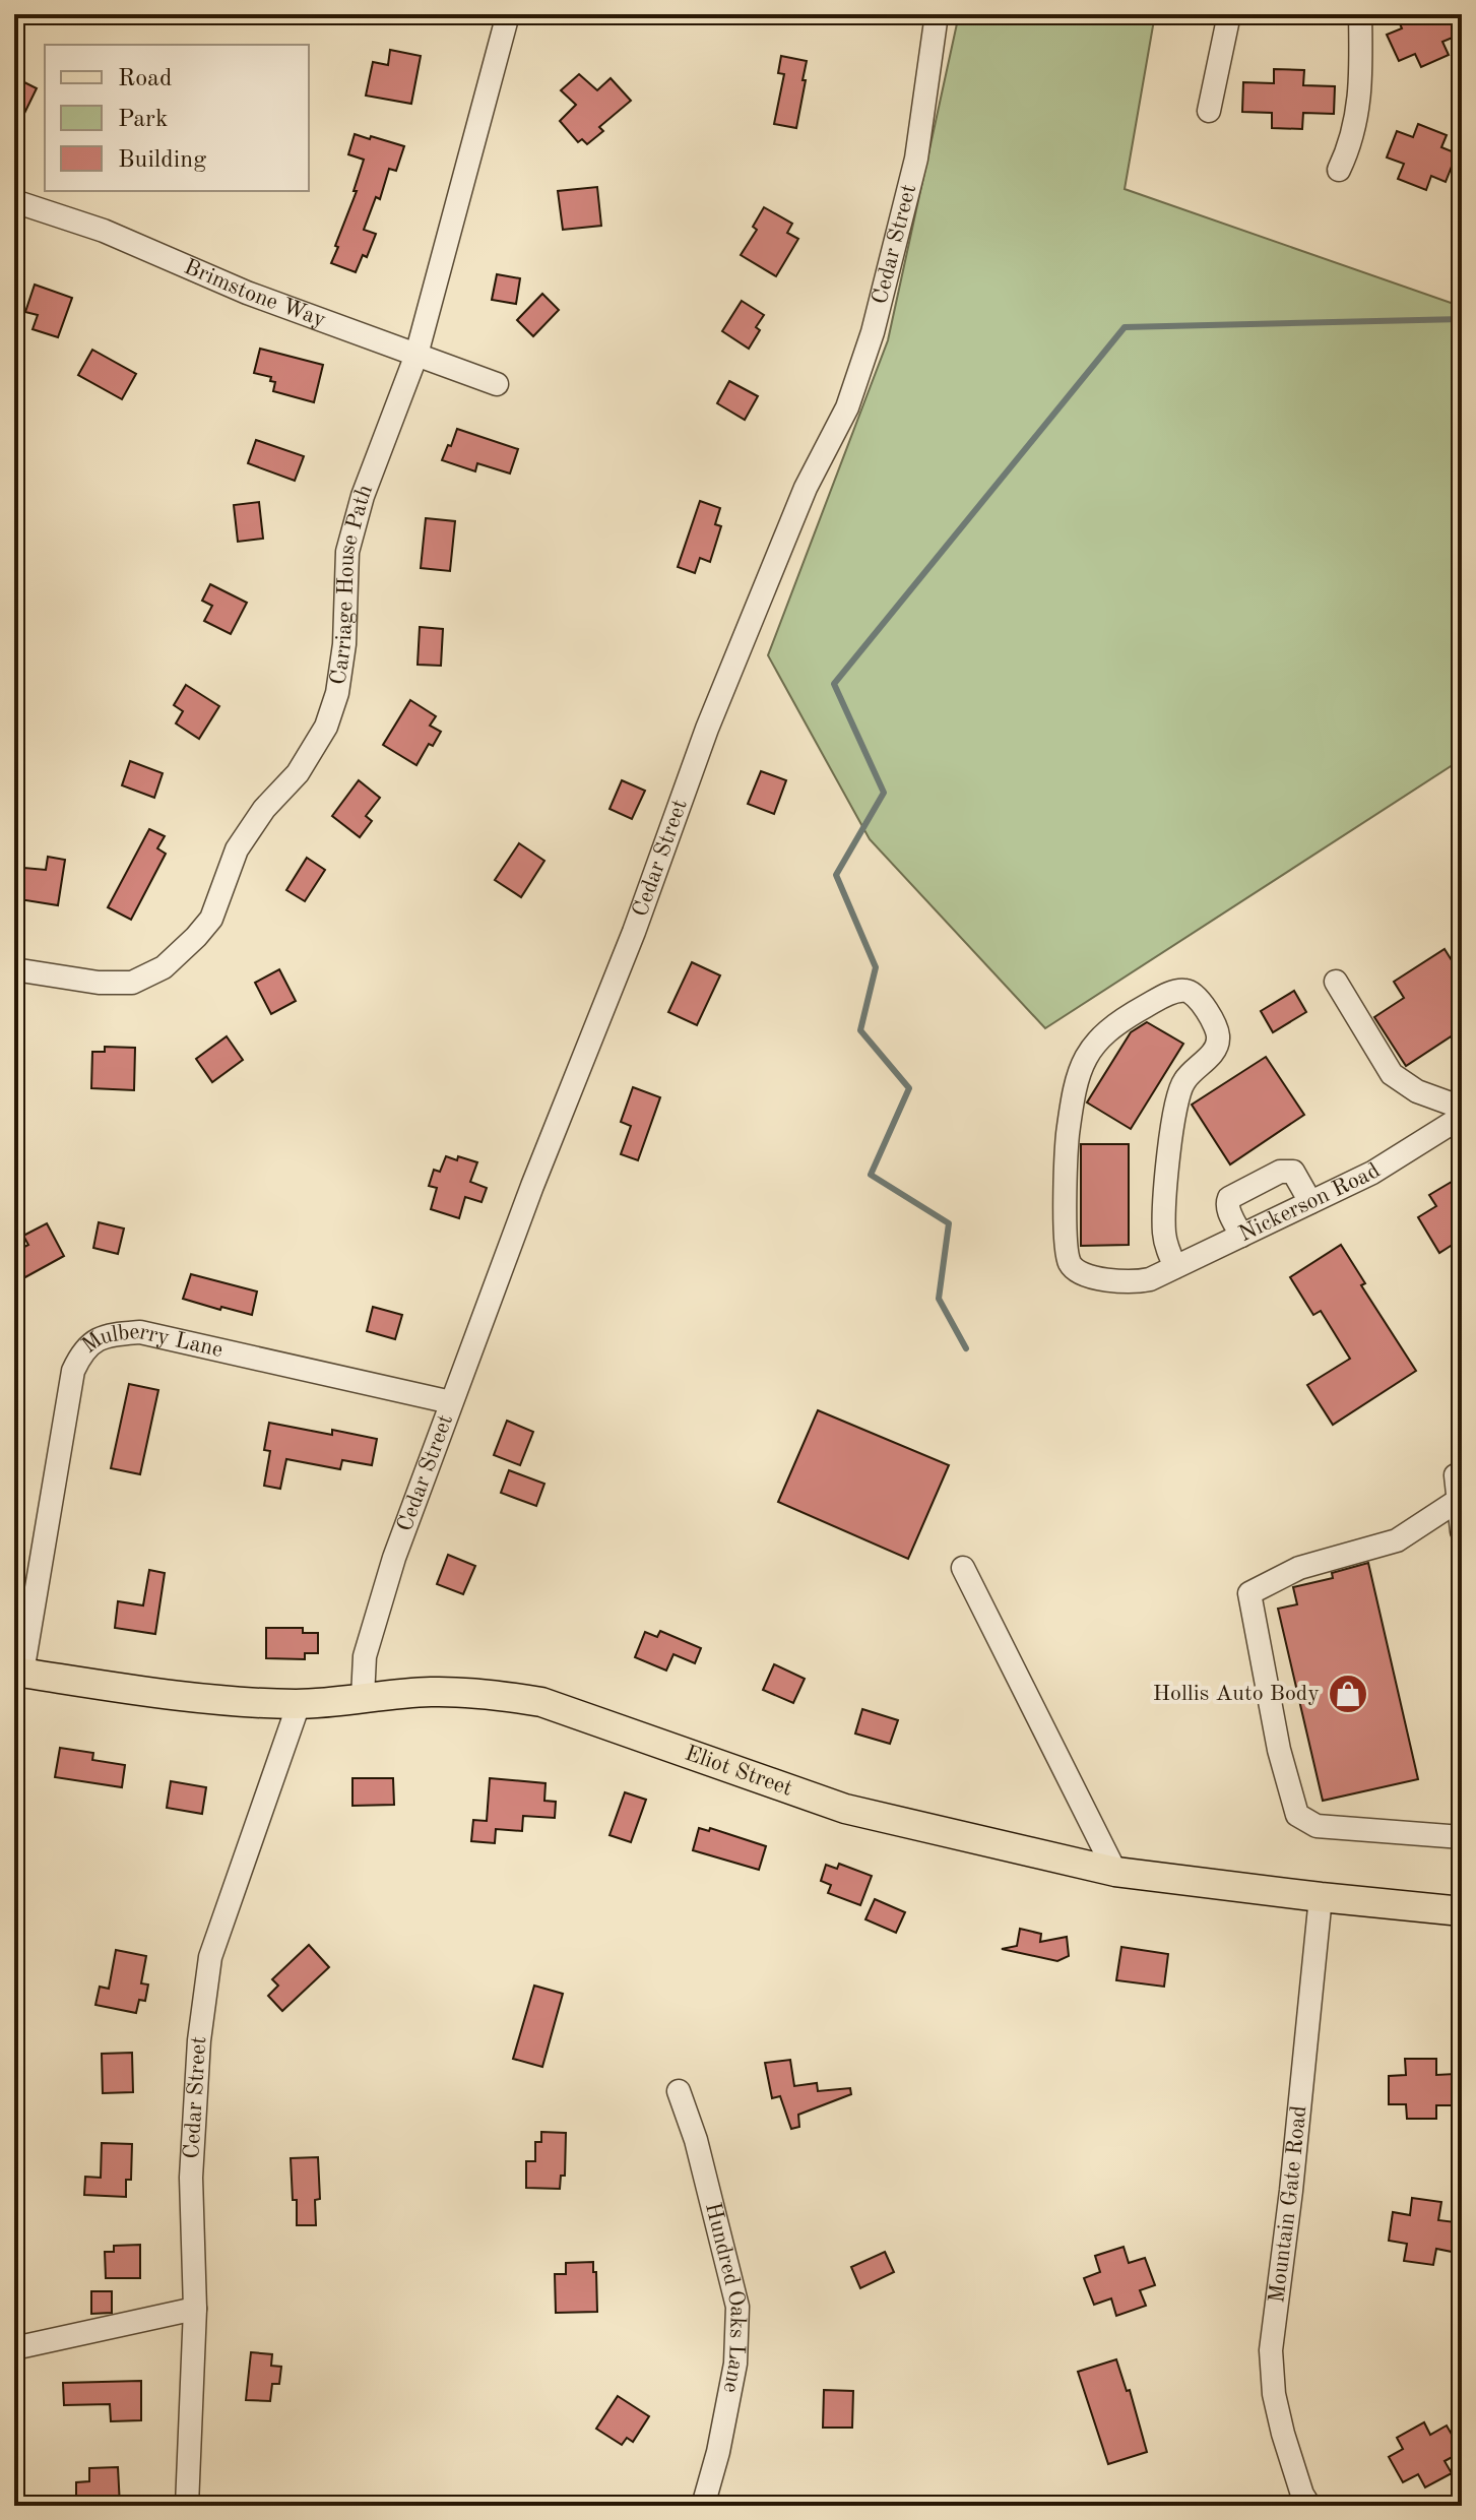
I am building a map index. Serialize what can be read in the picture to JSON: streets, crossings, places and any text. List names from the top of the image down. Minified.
{"streets":{"main road":["Eliot Street"],"street":["Cedar Street","Brimstone Way","Carriage House Path","Nickerson Road","Mulberry Lane","Mountain Gate Road","Hundred Oaks Lane"]},"crossings":[["Cedar Street","Mulberry Lane"],["Cedar Street","Eliot Street"],["Brimstone Way","Carriage House Path"],["Mulberry Lane","Eliot Street"],["Eliot Street","Mountain Gate Road"]],"places":{"shop":["Hollis Auto Body"]},"legend":["Road","Park","Building"]}
